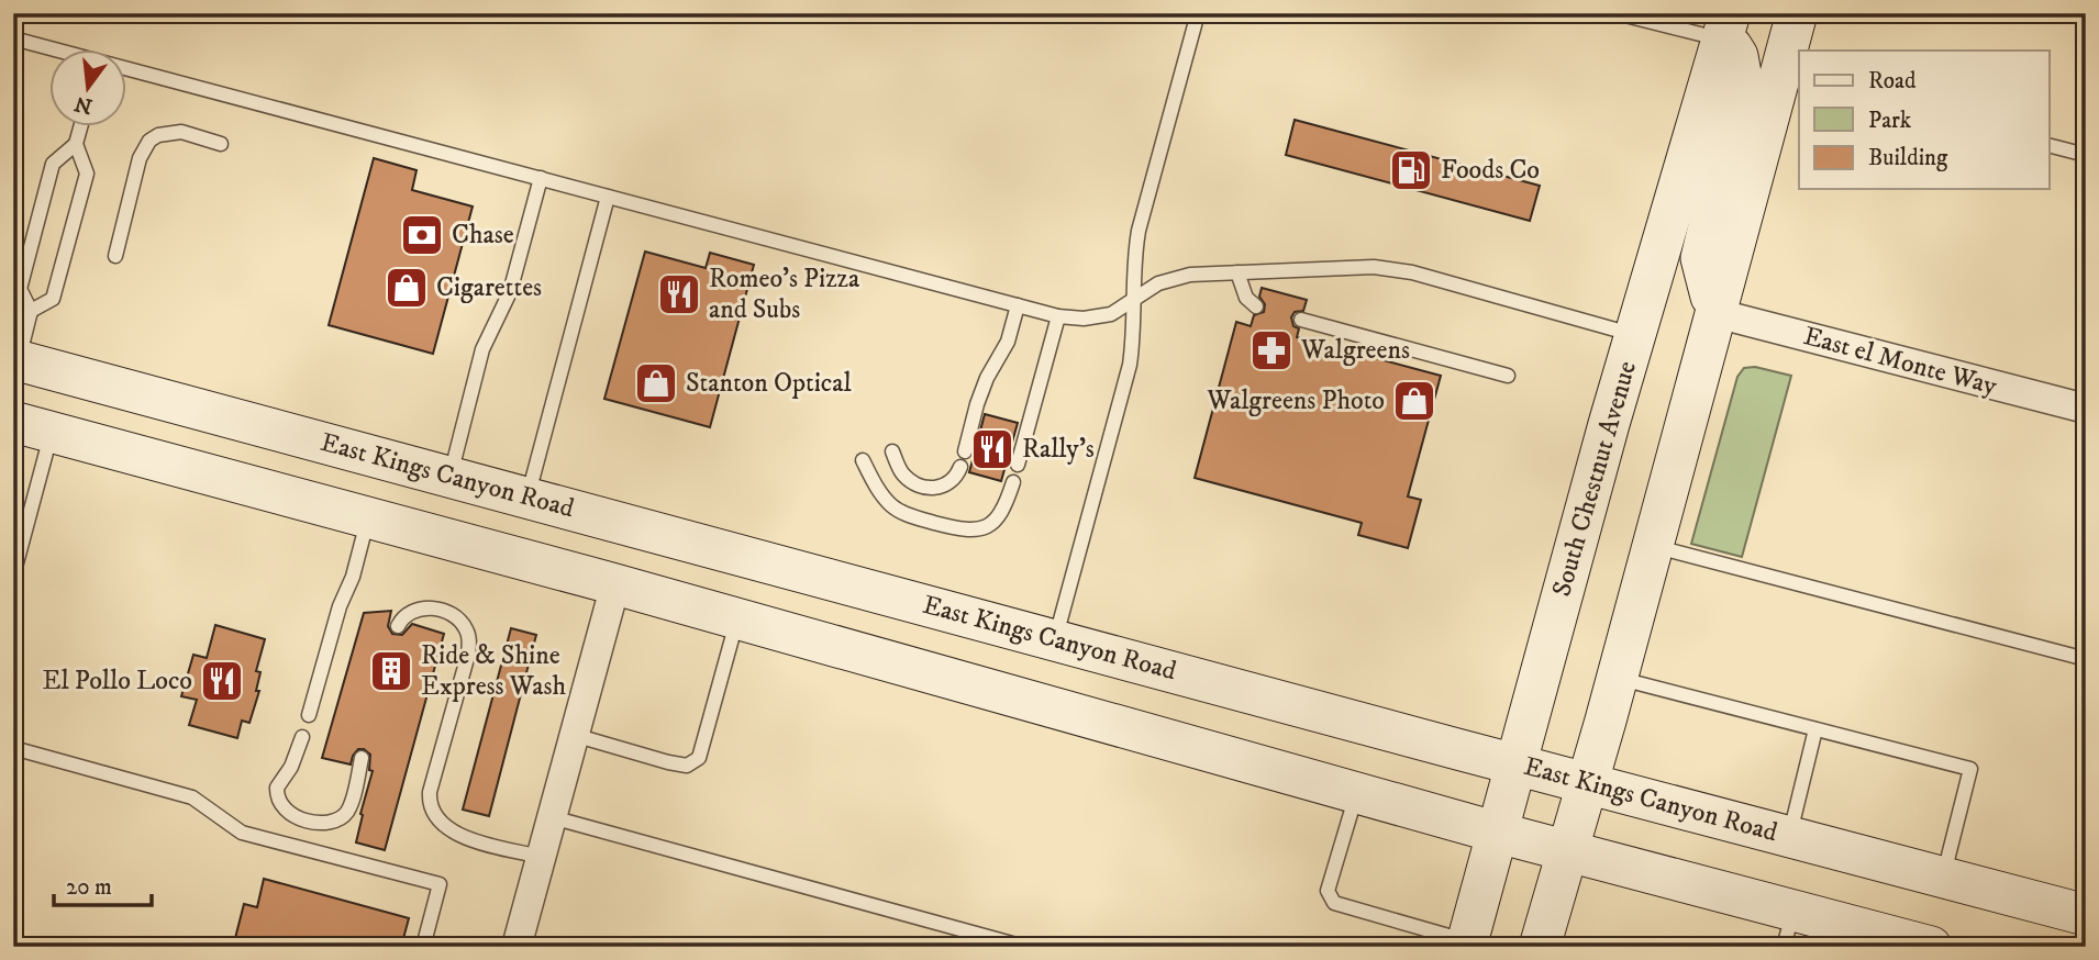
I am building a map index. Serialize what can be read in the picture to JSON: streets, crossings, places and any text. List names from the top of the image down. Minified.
{"streets":{"main road":["East Kings Canyon Road","South Chestnut Avenue"],"street":["East el Monte Way"]},"crossings":[["East Kings Canyon Road","South Chestnut Avenue"]],"places":{"fuel station":["Foods Co"],"bank":["Chase"],"shop":["Cigarettes","Stanton Optical","Walgreens Photo"],"restaurant":["Romeo's Pizza and Subs","Rally's","El Pollo Loco"],"pharmacy":["Walgreens"],"building":["Ride & Shine Express Wash"]},"legend":["Road","Park","Building"],"scale_bar":"20 m","north":"bottom"}
